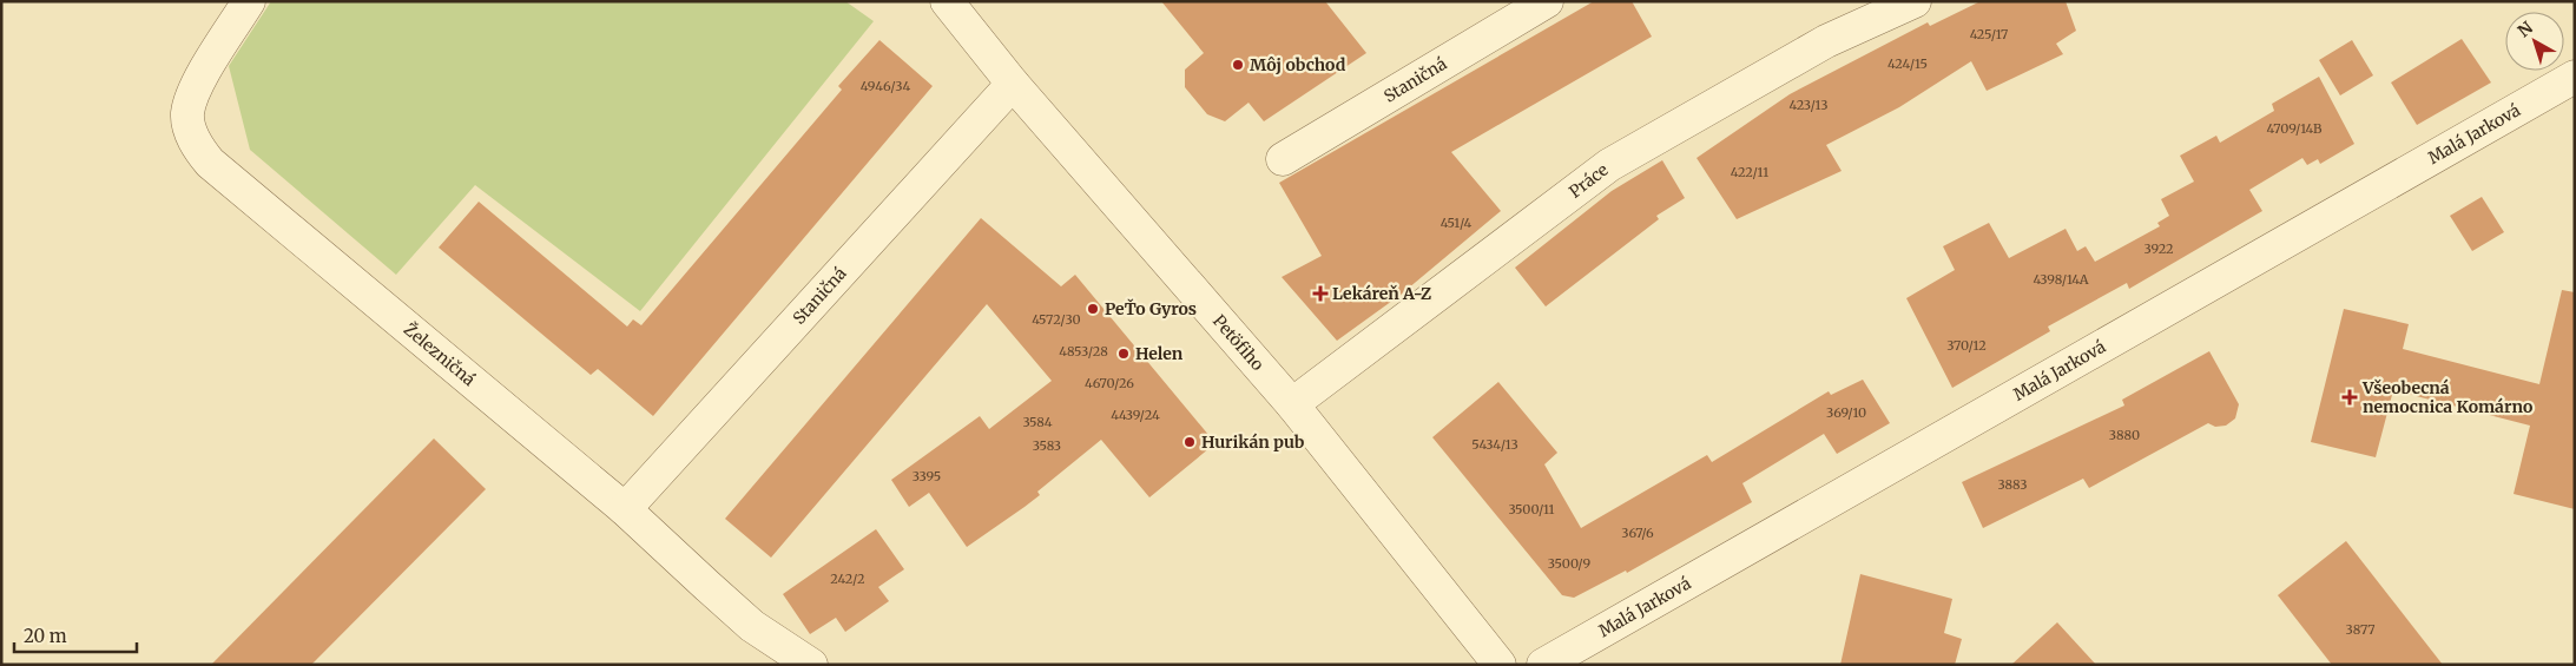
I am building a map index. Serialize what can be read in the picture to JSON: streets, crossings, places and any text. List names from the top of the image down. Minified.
{"streets":{"street":["Staničná","Malá Jarková","Práce","Petöfiho","Železničná"]},"crossings":[["Staničná","Petöfiho"],["Staničná","Železničná"],["Práce","Petöfiho"]],"places":{"other":["Môj obchod","PeŤo Gyros","Helen","Hurikán pub"],"health":["Lekáreň A-Z","Všeobecná nemocnica Komárno"]},"house_numbers":["425/17","424/15","4946/34","423/13","4709/14B","422/11","451/4","3922","4398/14A","4572/30","370/12","4853/28","4670/26","369/10","4439/24","3584","3880","5434/13","3583","3395","3883","3500/11","367/6","3500/9","242/2","3877"],"scale_bar":"20 m","north":"top left"}
